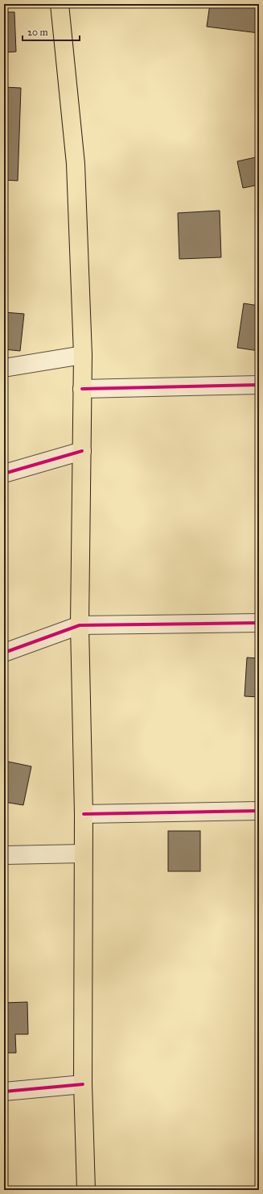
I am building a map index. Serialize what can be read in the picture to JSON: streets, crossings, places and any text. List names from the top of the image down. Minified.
{"scale_bar":"20 m"}
